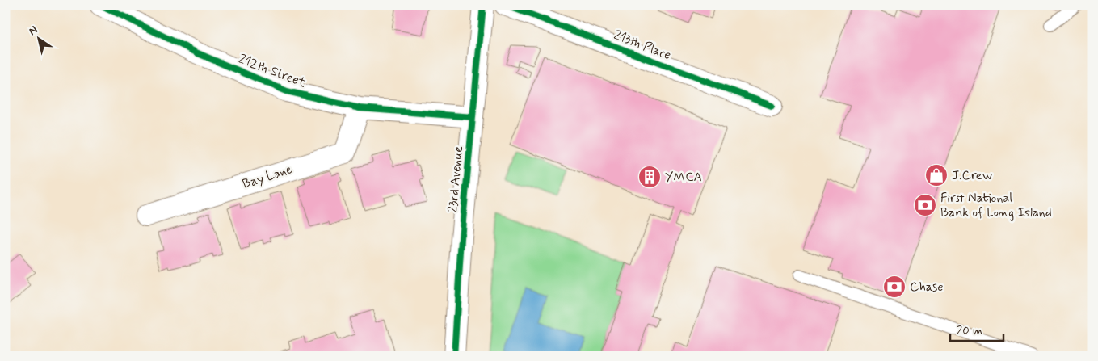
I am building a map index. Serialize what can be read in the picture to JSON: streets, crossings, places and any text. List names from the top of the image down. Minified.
{"streets":{"street":["213th Place","212th Street","Bay Lane","23rd Avenue"]},"crossings":[["212th Street","Bay Lane"],["212th Street","23rd Avenue"]],"places":{"shop":["J.Crew"],"building":["YMCA"],"bank":["First National Bank of Long Island","Chase"]},"scale_bar":"20 m","north":"top left"}
